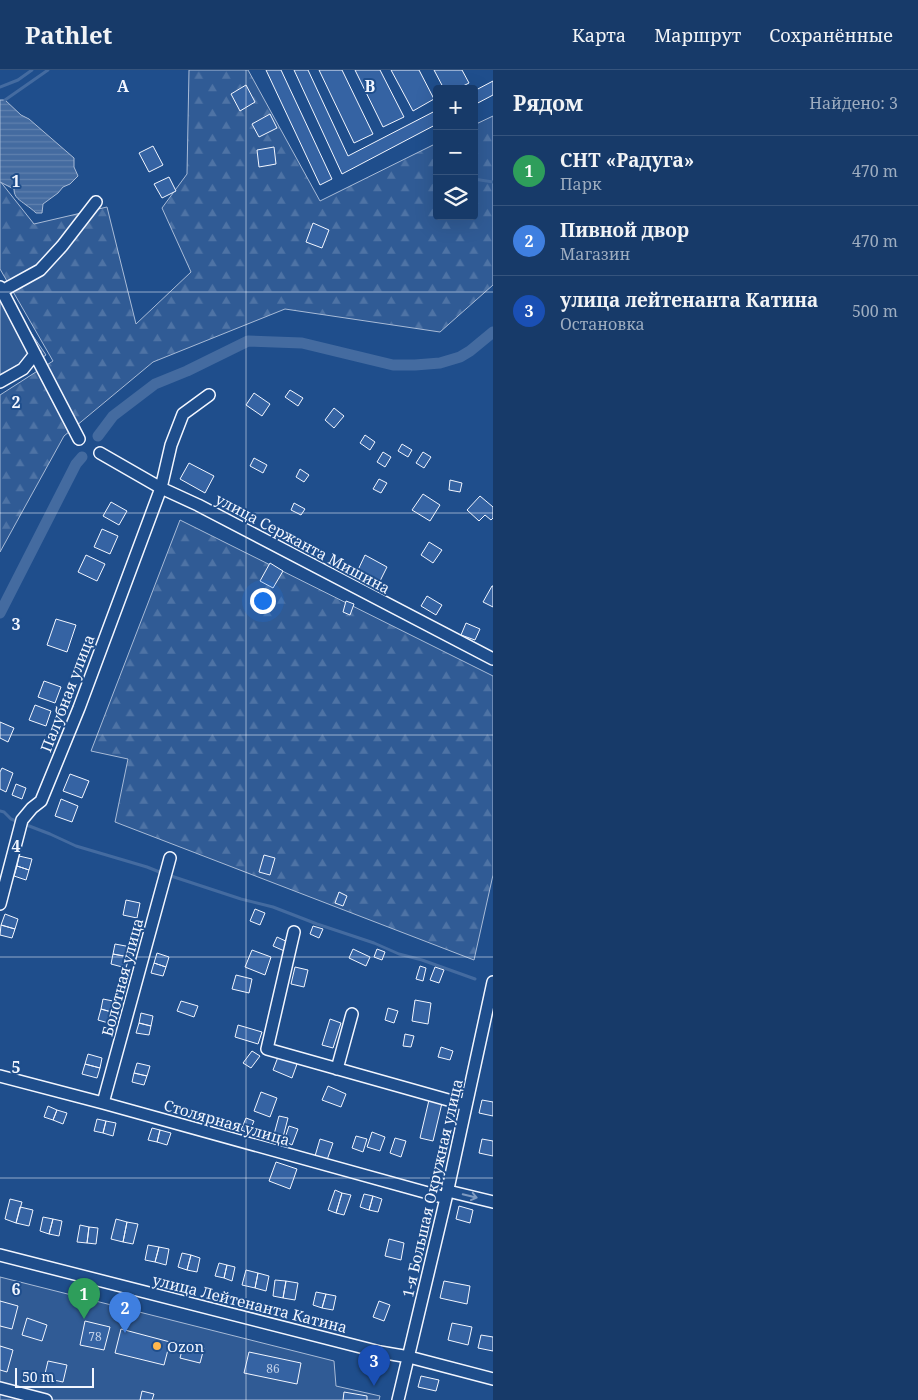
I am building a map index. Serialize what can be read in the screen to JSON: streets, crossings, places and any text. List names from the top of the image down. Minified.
{"streets":{"street":["улица Сержанта Мишина","Палубная улица","Болотная улица","Столярная улица","1-я Большая Окружная улица","улица Лейтенанта Катина"]},"crossings":[["улица Сержанта Мишина","Палубная улица"],["Болотная улица","Столярная улица"],["Столярная улица","1-я Большая Окружная улица"],["1-я Большая Окружная улица","улица Лейтенанта Катина"]],"places":["Ozon"],"house_numbers":["78","86"],"scale_bar":"50 m","page":{"header":"Pathlet","nav":["Карта","Маршрут","Сохранённые"],"heading":["Рядом","Найдено: 3"],"map_buttons":["+","−"],"list":[{"mark":"1","name":"СНТ «Радуга»","note":"Парк","value":"470 m"},{"mark":"2","name":"Пивной двор","note":"Магазин","value":"470 m"},{"mark":"3","name":"улица лейтенанта Катина","note":"Остановка","value":"500 m"}],"pins":["1","2","3"],"scale":"50 m"},"grid":{"columns":["A","B"],"rows":["1","2","3","4","5","6"]}}
